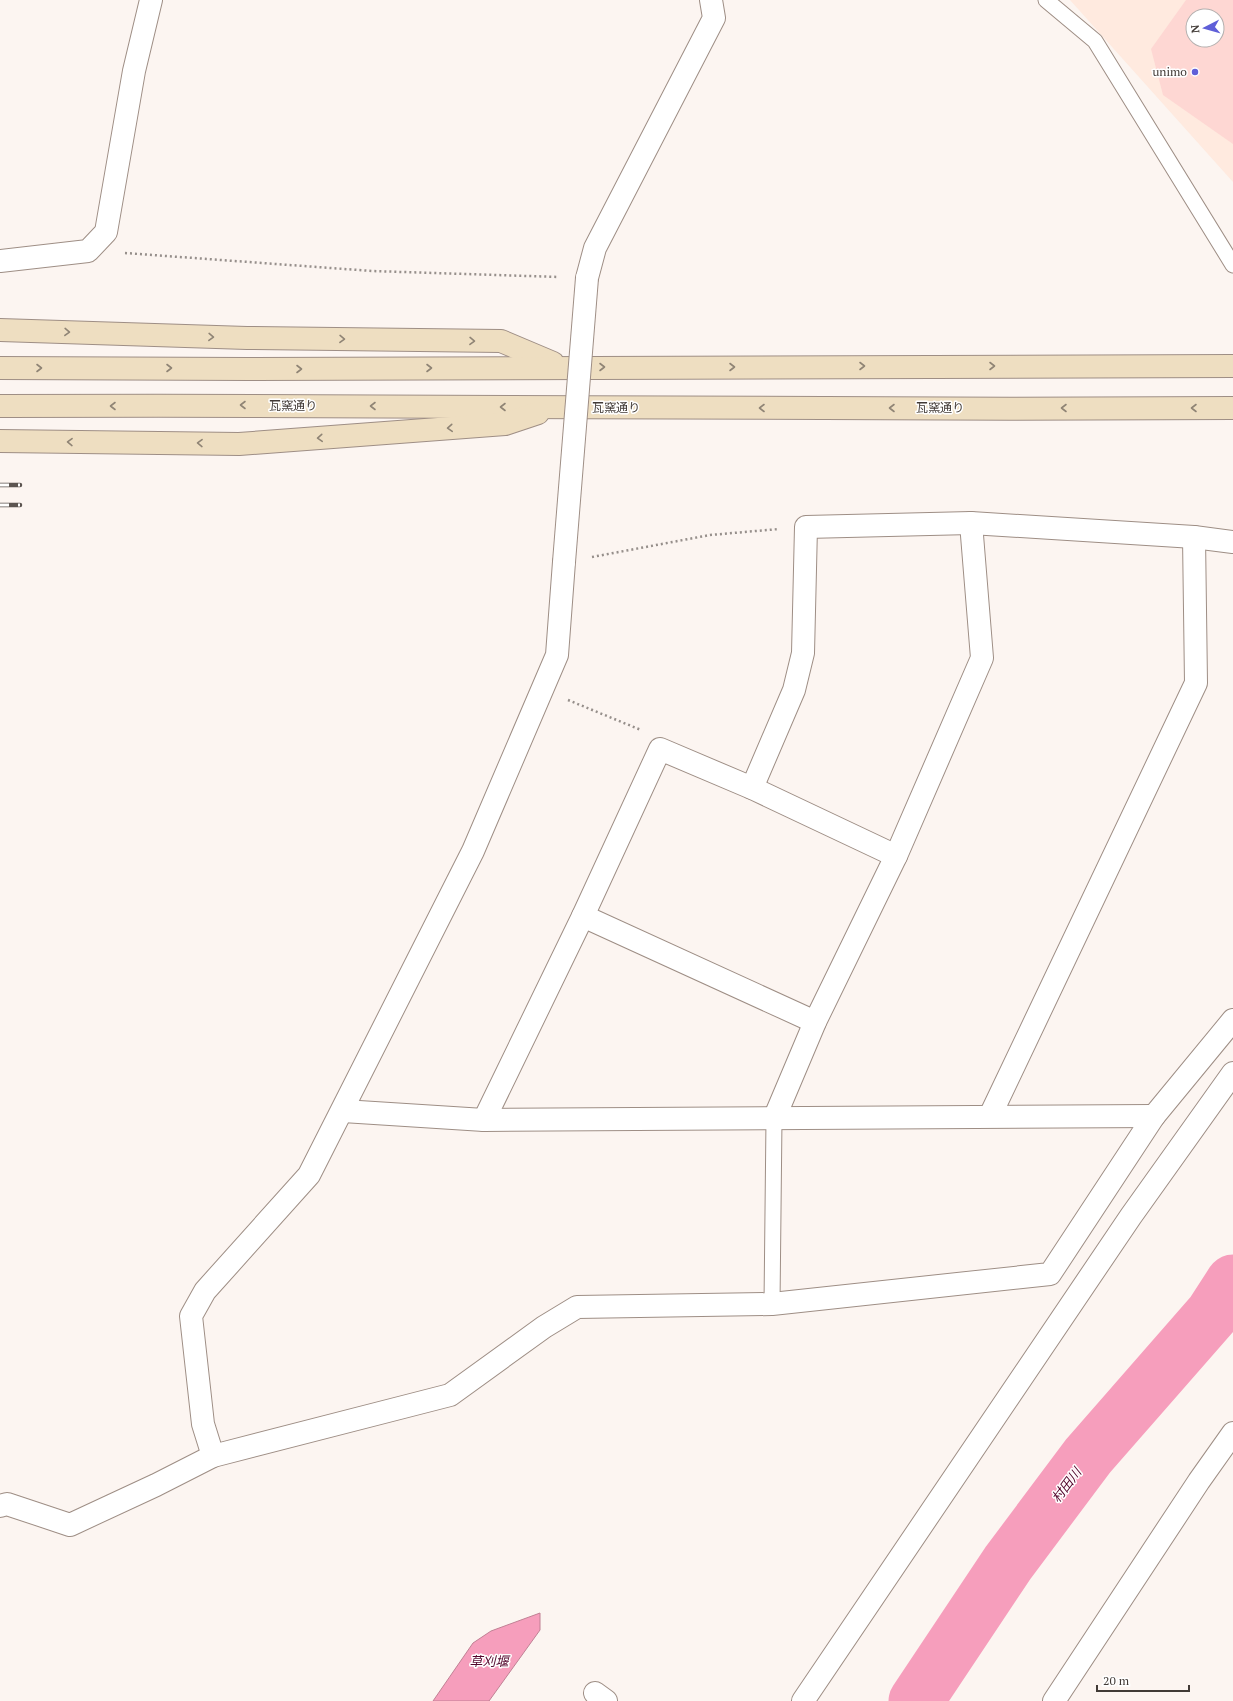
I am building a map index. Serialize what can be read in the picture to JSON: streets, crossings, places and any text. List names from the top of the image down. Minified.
{"streets":{"street":["瓦窯通り"]},"water":["村田川","草刈堰"],"places":["unimo"],"scale_bar":"20 m","north":"left"}
